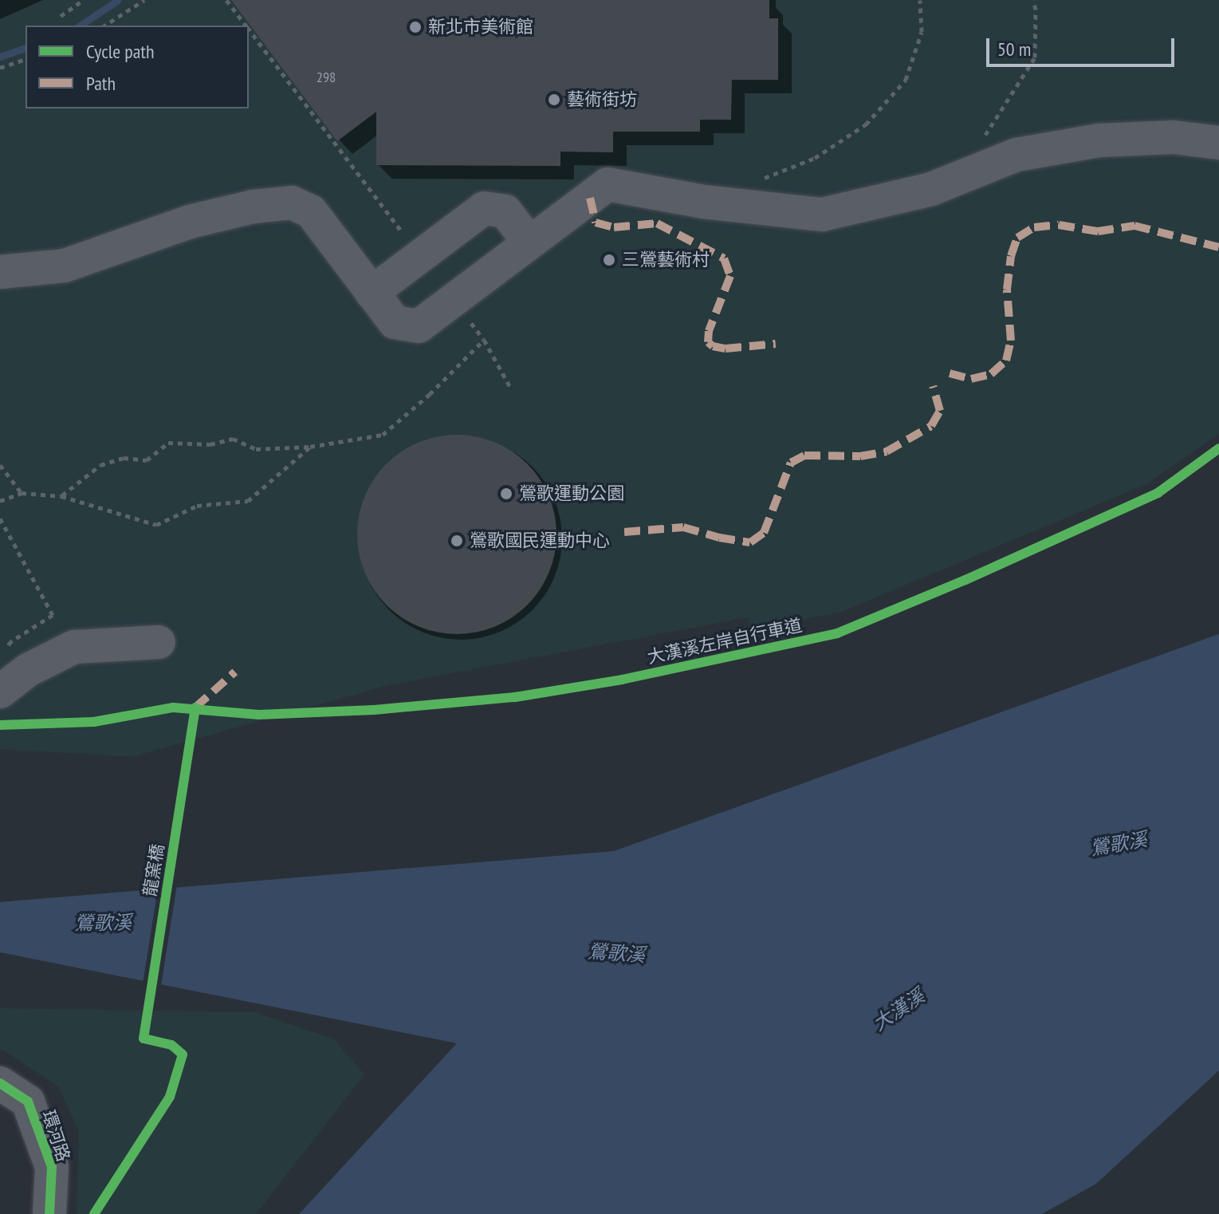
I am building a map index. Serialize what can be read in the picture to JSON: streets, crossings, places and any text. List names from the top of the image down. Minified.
{"streets":{"street":["環河路"],"cycle path":["大漢溪左岸自行車道","龍窯橋"]},"water":["鶯歌溪","大漢溪"],"places":["新北市美術館","藝術街坊","三鶯藝術村","鶯歌運動公園","鶯歌國民運動中心"],"house_numbers":["298"],"legend":["Cycle path","Path"],"scale_bar":"50 m"}
